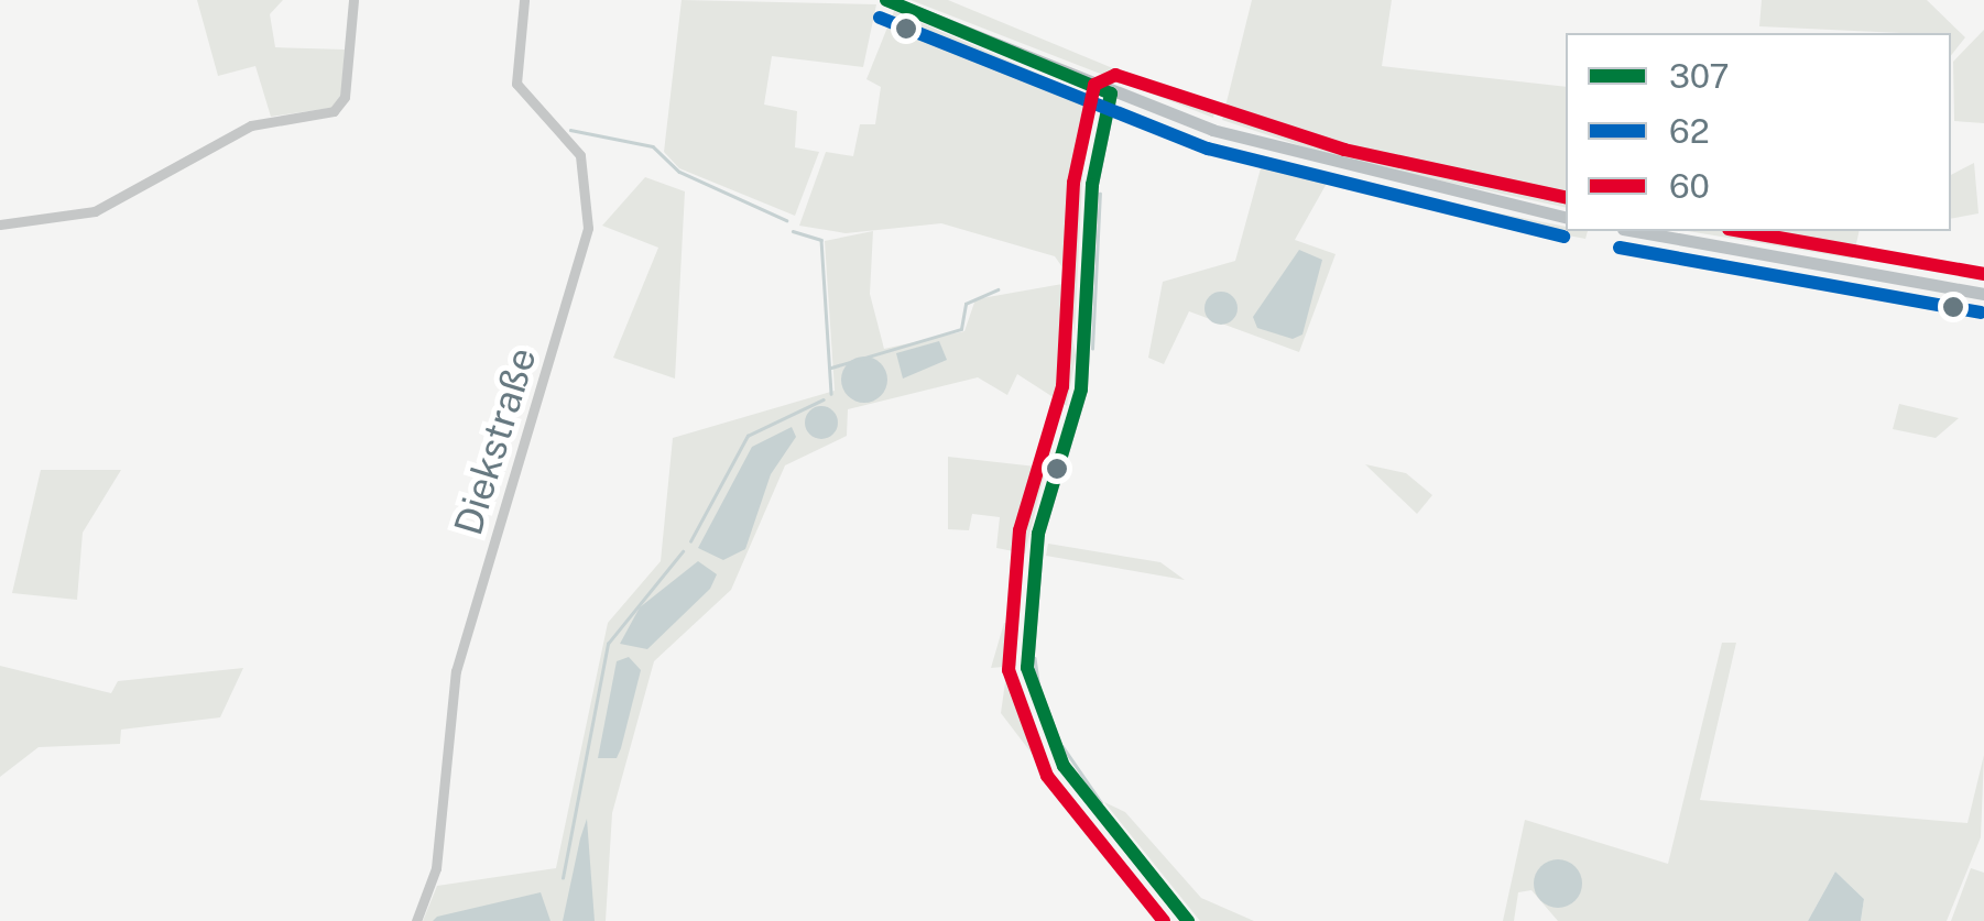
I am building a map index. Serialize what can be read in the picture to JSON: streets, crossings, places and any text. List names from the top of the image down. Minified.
{"streets":{"street":["Diekstraße"]},"lines":["transit line 307","transit line 62","transit line 60"],"legend":["307","62","60"]}
